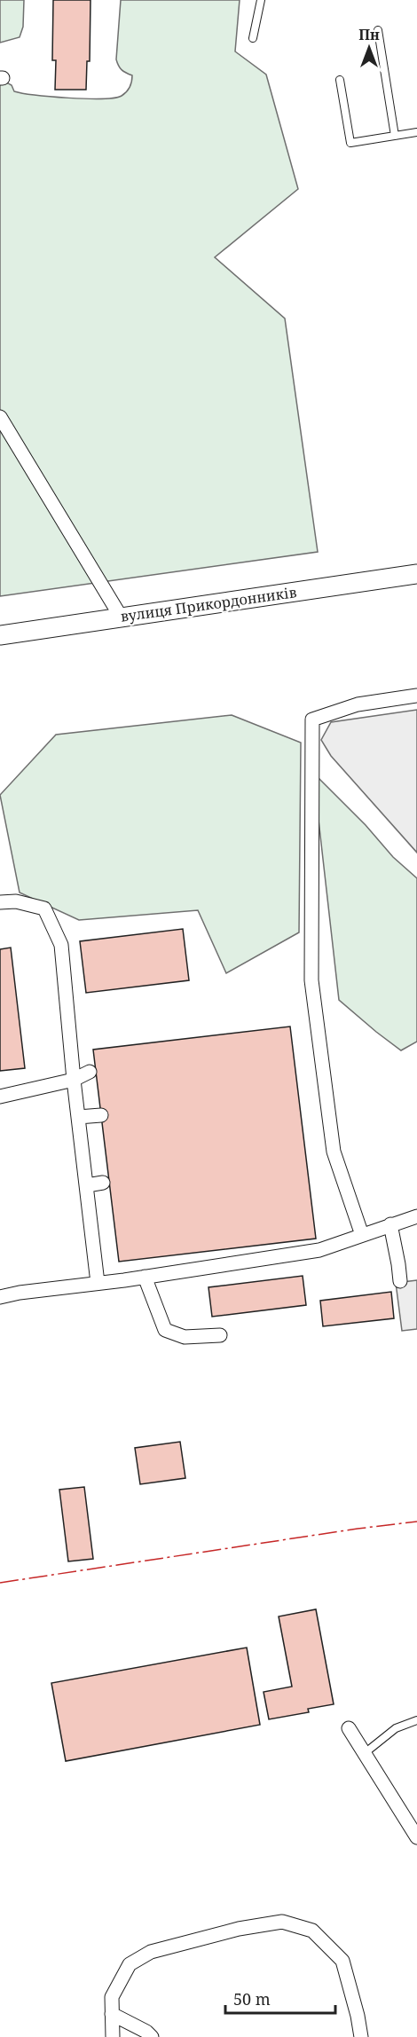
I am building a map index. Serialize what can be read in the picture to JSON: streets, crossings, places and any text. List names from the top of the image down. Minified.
{"streets":{"street":["вулиця Прикордонників"]},"scale_bar":"50 m","north":"top"}
